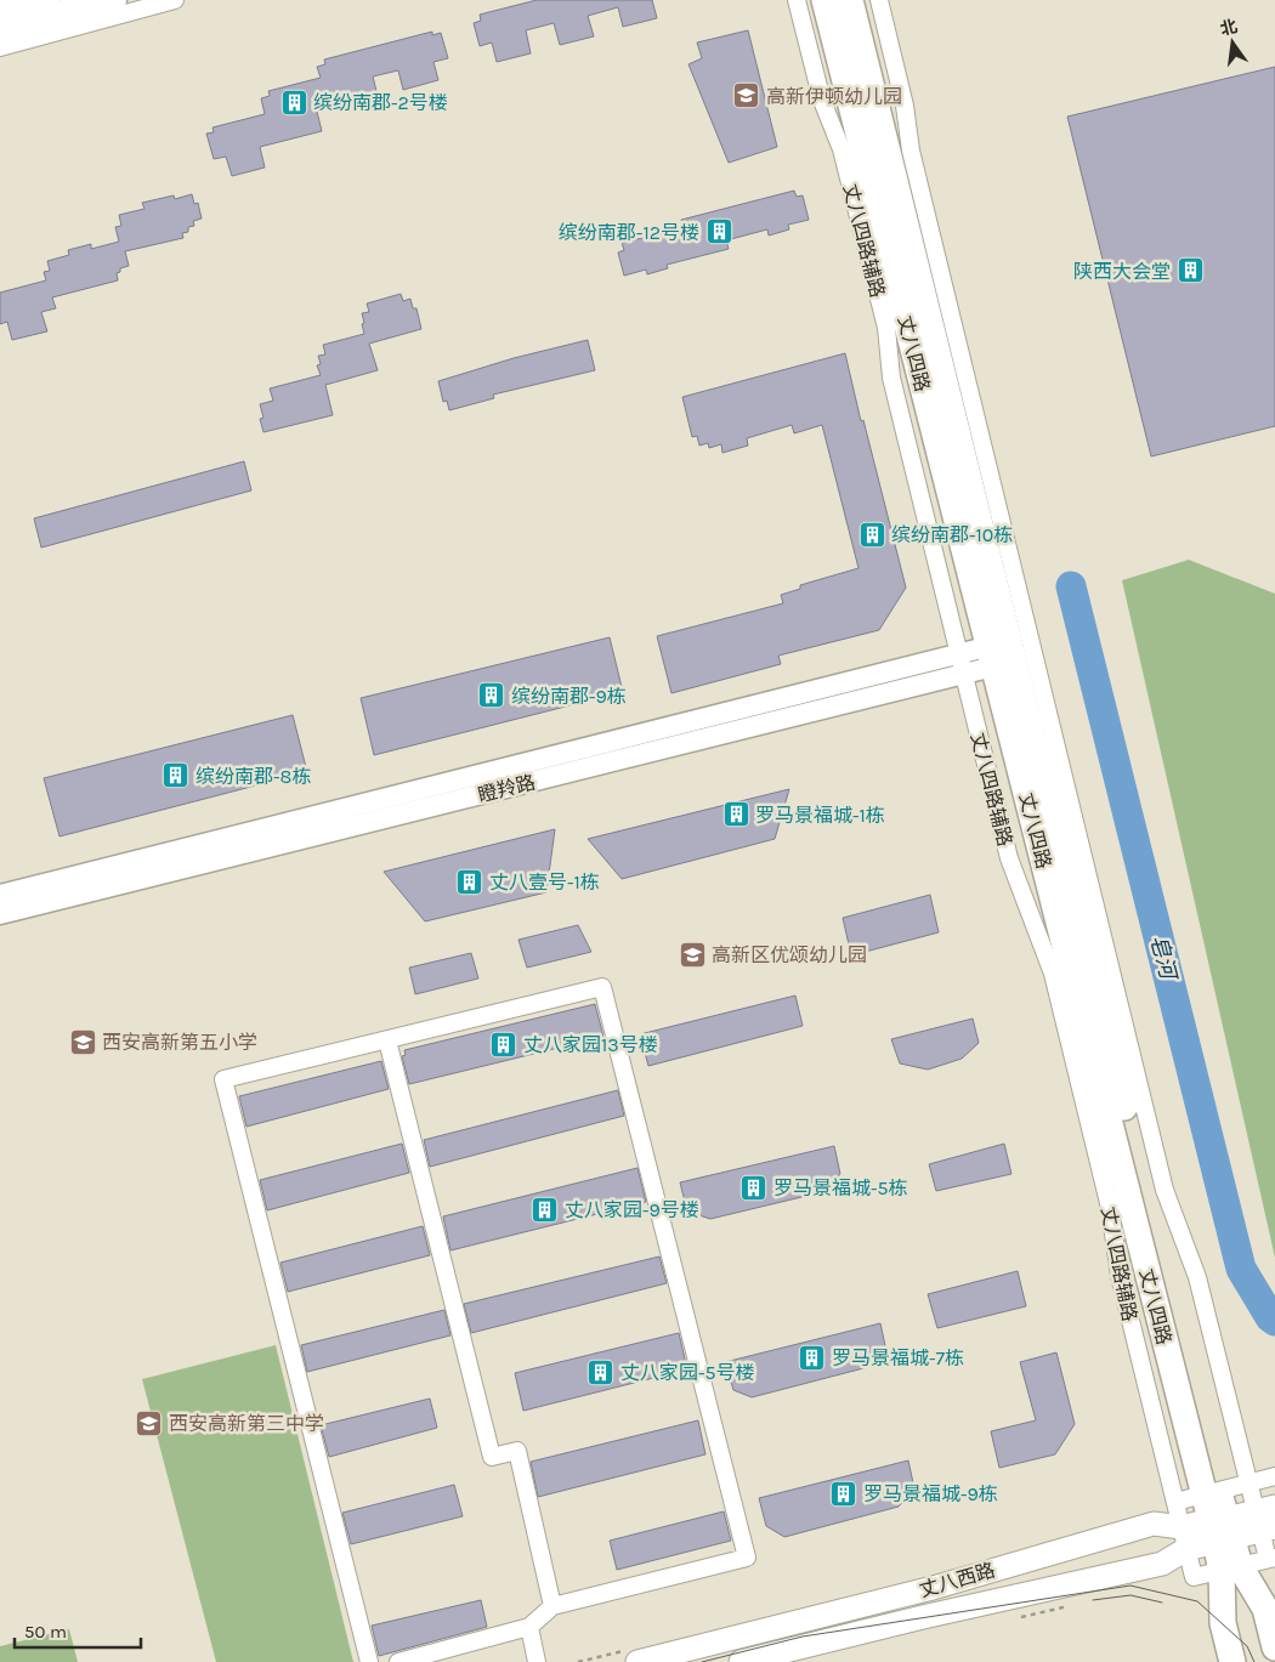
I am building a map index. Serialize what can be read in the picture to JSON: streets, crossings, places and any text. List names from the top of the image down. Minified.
{"streets":{"main road":["丈八四路","丈八西路"],"street":["丈八四路辅路","瞪羚路"]},"crossings":[["丈八四路辅路","丈八四路"],["丈八四路辅路","瞪羚路"],["丈八四路辅路","丈八西路"],["丈八四路","瞪羚路"],["丈八四路","丈八西路"]],"water":["皂河"],"places":{"school or university":["高新伊顿幼儿园","高新区优颂幼儿园","西安高新第五小学","西安高新第三中学"],"building":["缤纷南郡-2号楼","缤纷南郡-12号楼","陕西大会堂","缤纷南郡-10栋","缤纷南郡-9栋","缤纷南郡-8栋","罗马景福城-1栋","丈八壹号-1栋","丈八家园13号楼","罗马景福城-5栋","丈八家园-9号楼","罗马景福城-7栋","丈八家园-5号楼","罗马景福城-9栋"]},"scale_bar":"50 m","north":"top"}
